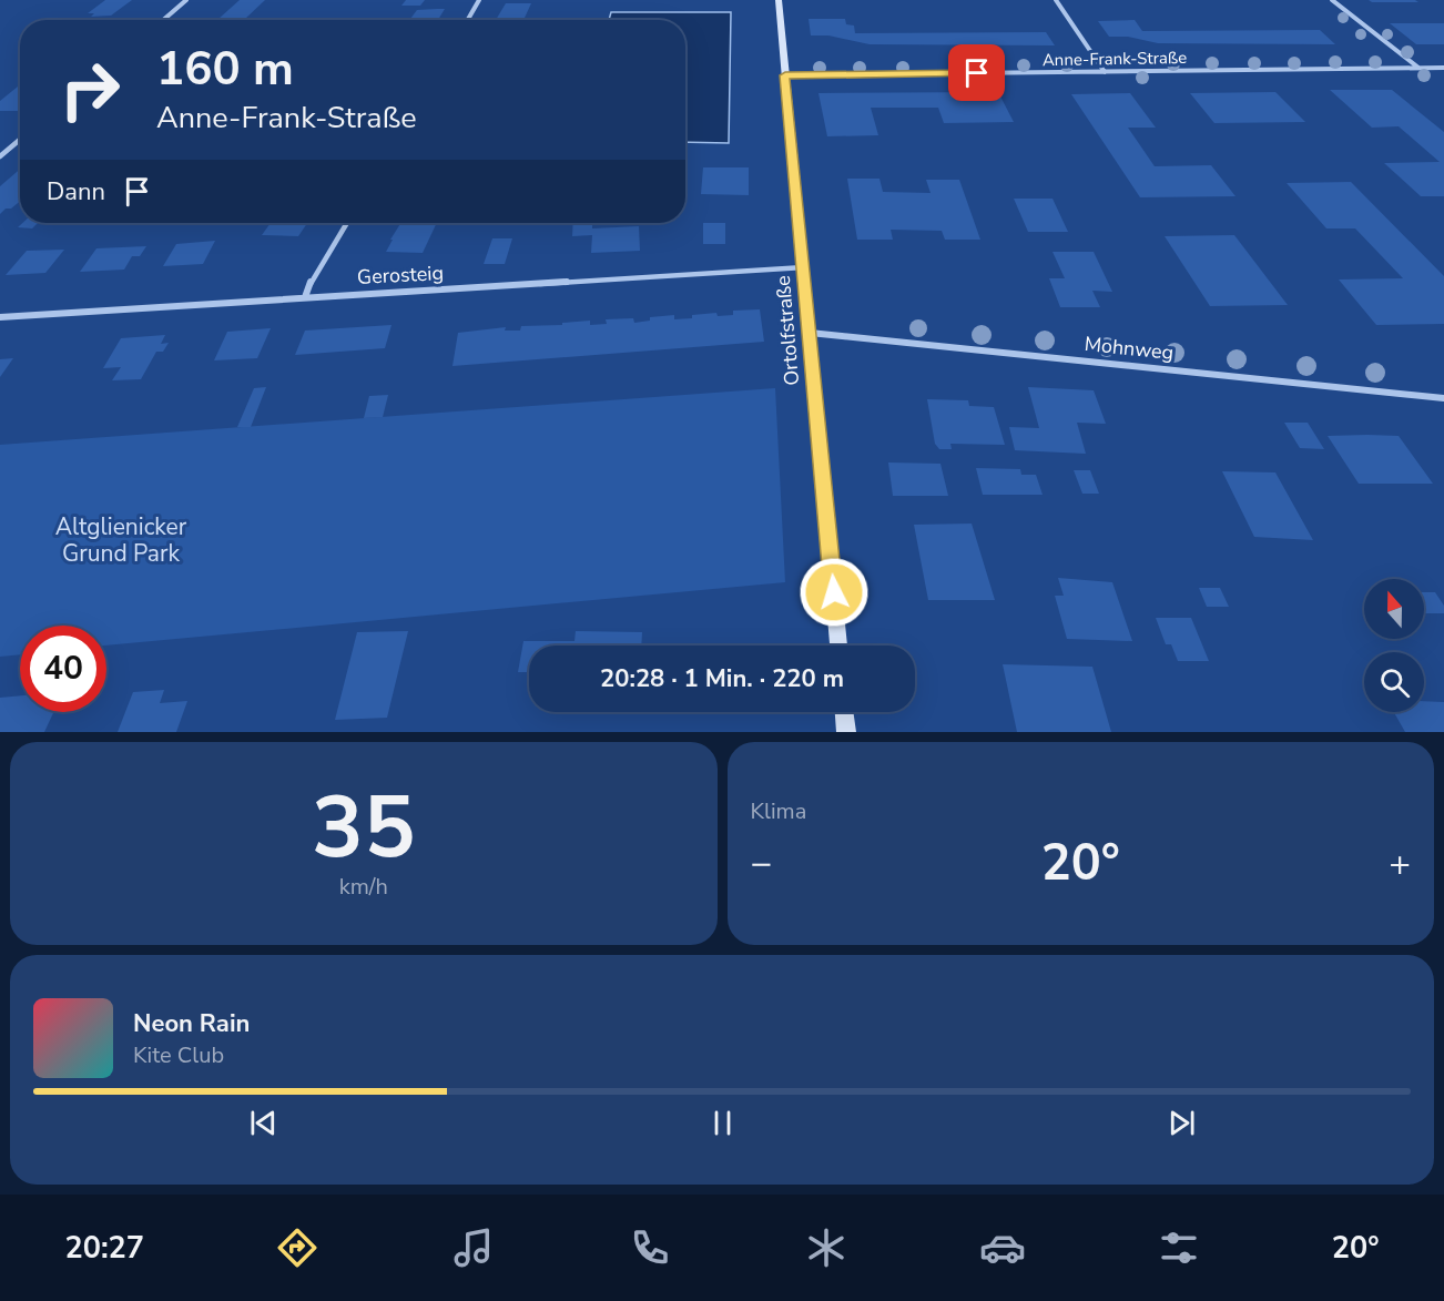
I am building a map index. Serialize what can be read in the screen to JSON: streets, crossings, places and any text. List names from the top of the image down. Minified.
{"streets":{"street":["Anne-Frank-Straße","Gerosteig","Ortolfstraße","Mohnweg"]},"crossings":[["Anne-Frank-Straße","Ortolfstraße"],["Gerosteig","Ortolfstraße"],["Ortolfstraße","Mohnweg"]],"parks":["Altglienicker Grund Park"],"north":"top","page":{"turn":["160 m","Anne-Frank-Straße"],"then":"Dann","limit":"40","trip":"20:28 · 1 Min. · 220 m","tile":[["35","km/h"],"Klima"],"heat":["−","20°","+"],"song":["Neon Rain","Kite Club"],"tabs":["20:27","20°"]}}
